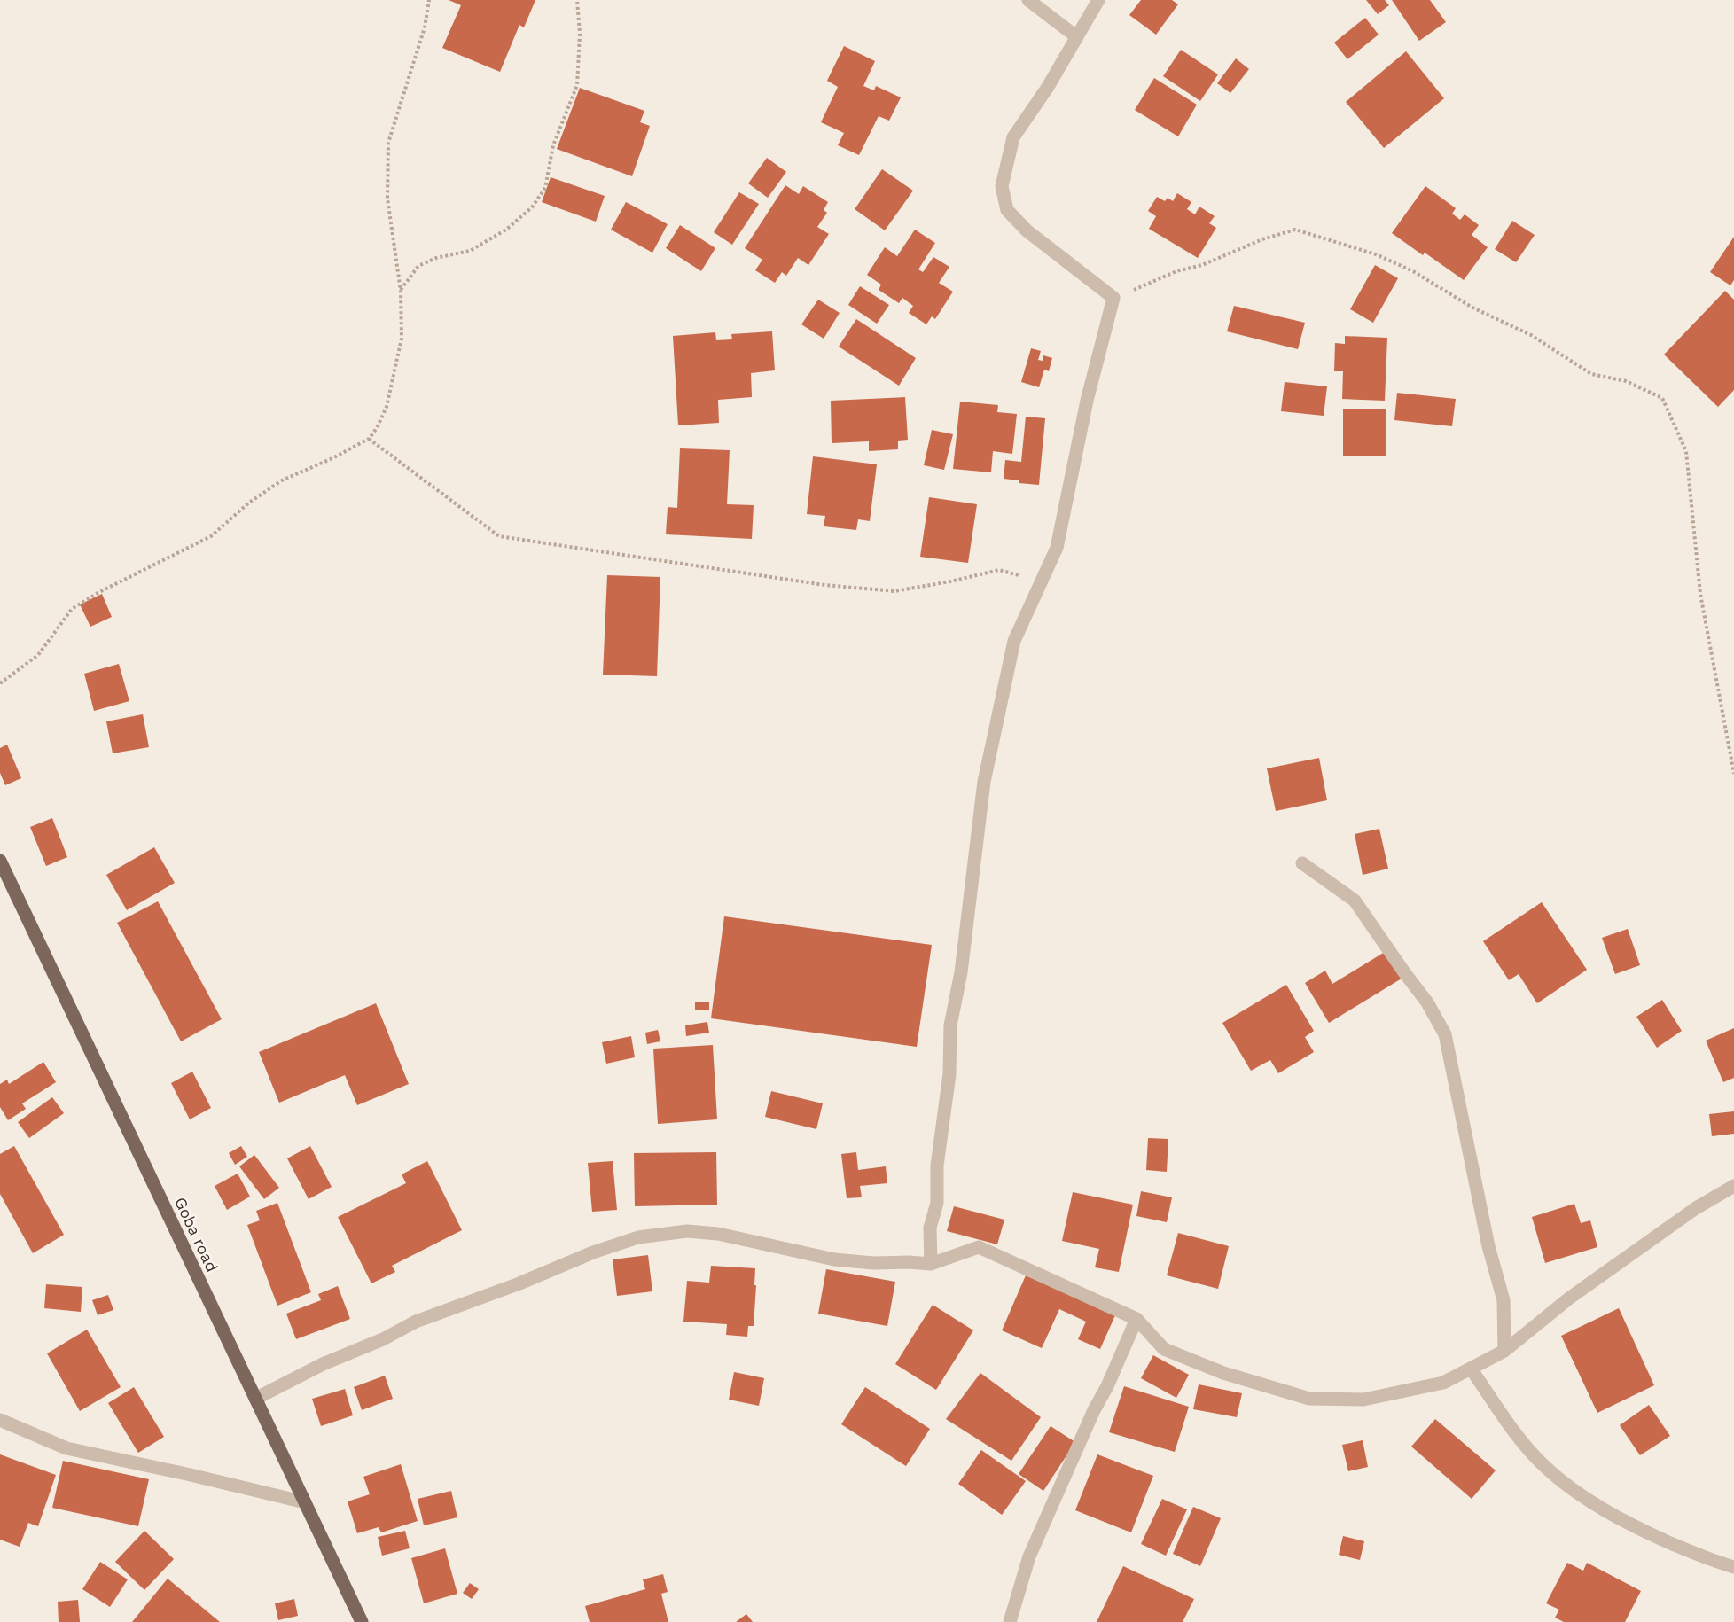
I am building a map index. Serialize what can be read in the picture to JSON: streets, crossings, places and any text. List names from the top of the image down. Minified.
{"streets":{"main road":["Goba road"]}}
